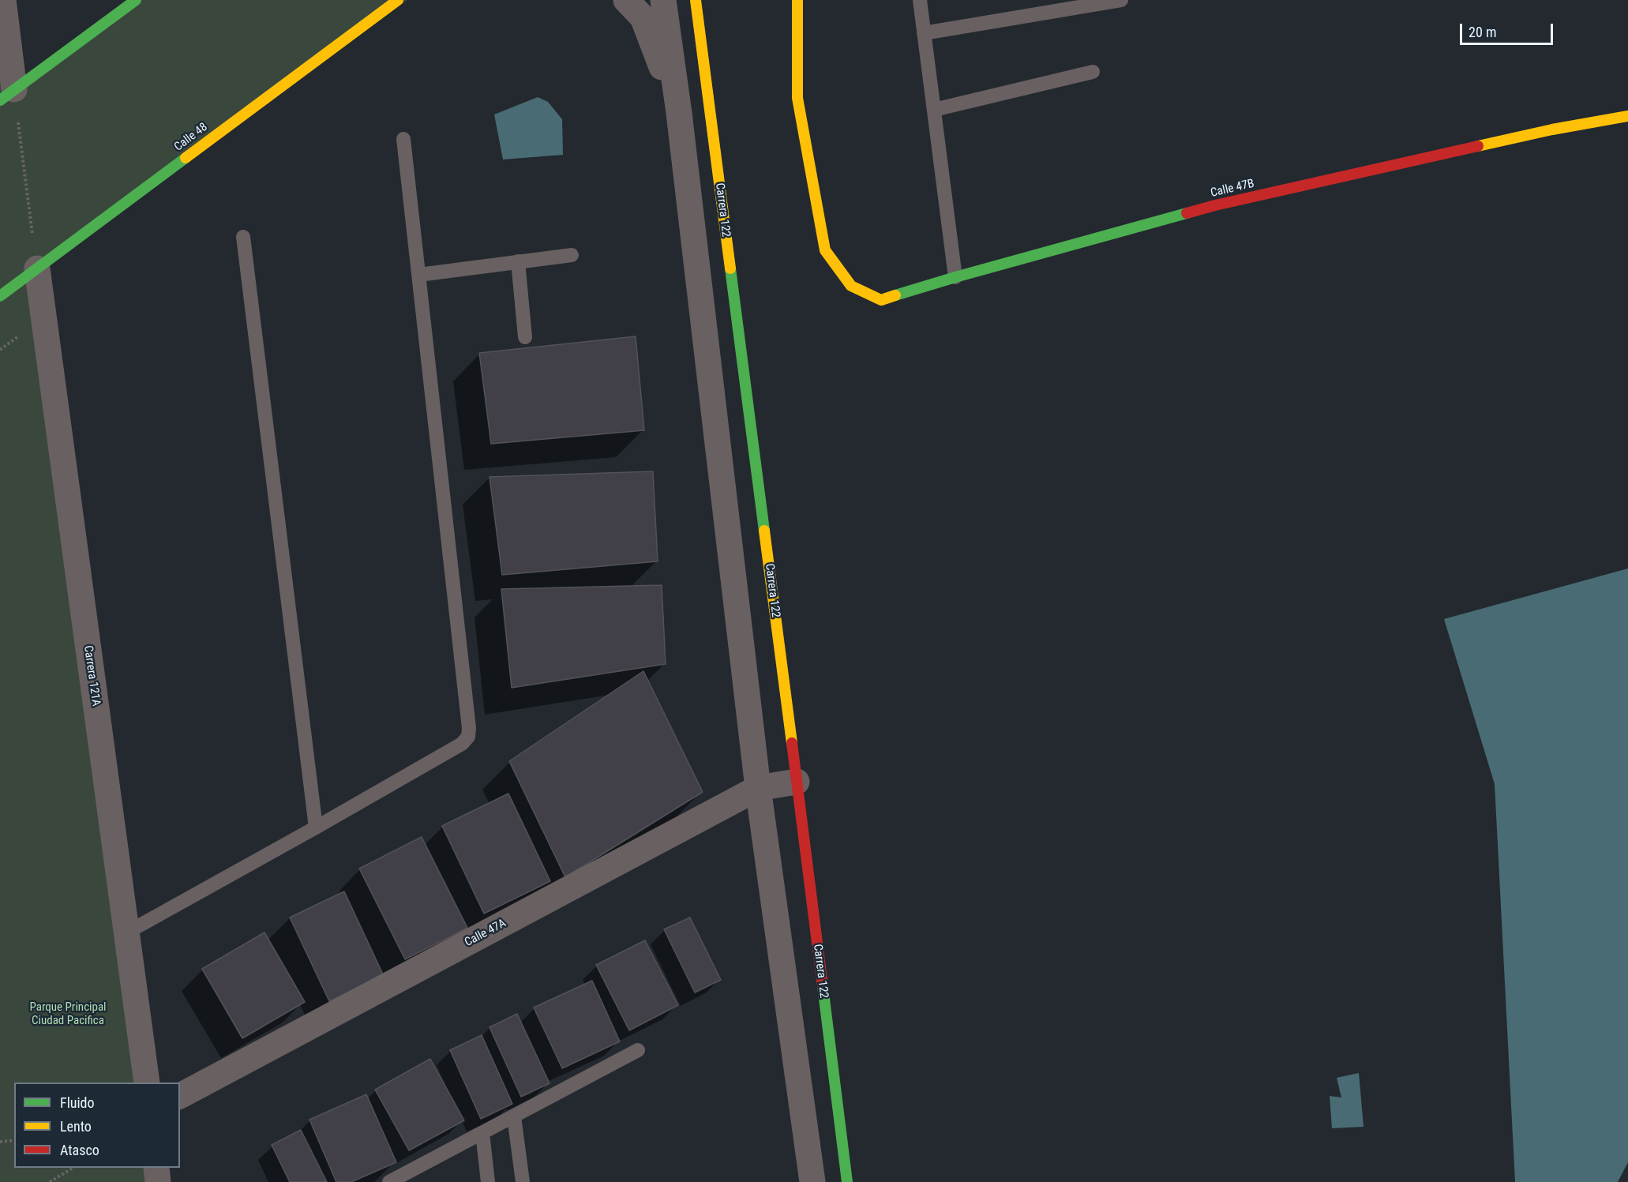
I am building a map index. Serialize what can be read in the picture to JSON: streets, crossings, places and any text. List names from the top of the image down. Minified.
{"streets":{"street":["Calle 48","Calle 47B","Carrera 122","Carrera 121A","Calle 47A"]},"crossings":[["Calle 48","Carrera 121A"],["Carrera 122","Calle 47A"]],"parks":["Parque Principal Ciudad Pacifica"],"legend":["Fluido","Lento","Atasco"],"scale_bar":"20 m"}
